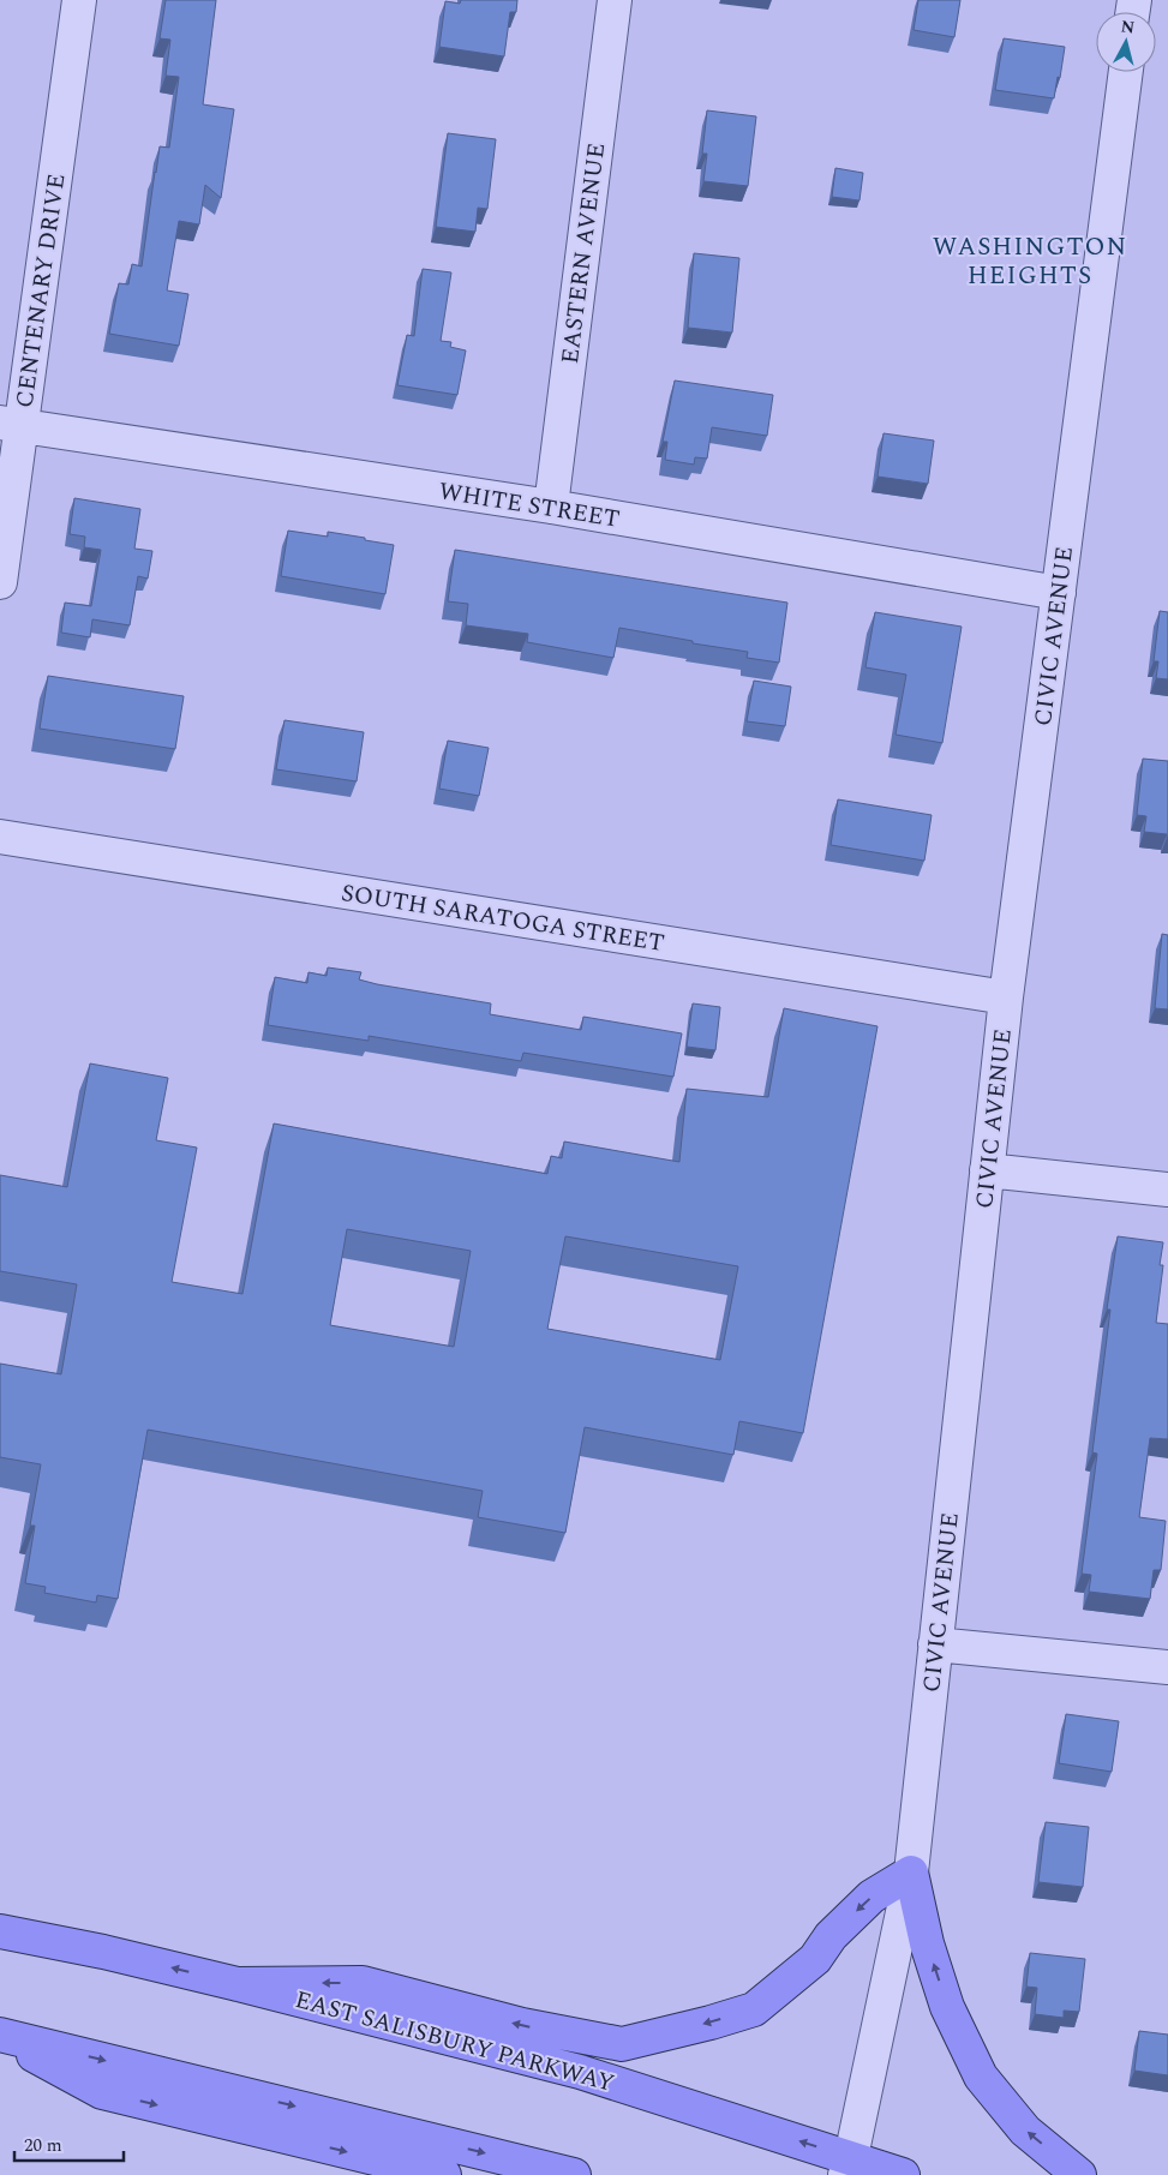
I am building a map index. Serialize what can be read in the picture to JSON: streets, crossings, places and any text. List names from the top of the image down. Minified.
{"streets":{"main road":["EAST SALISBURY PARKWAY"],"street":["EASTERN AVENUE","CENTENARY DRIVE","WHITE STREET","CIVIC AVENUE","SOUTH SARATOGA STREET"]},"crossings":[["EASTERN AVENUE","WHITE STREET"],["CENTENARY DRIVE","WHITE STREET"],["WHITE STREET","CIVIC AVENUE"],["CIVIC AVENUE","SOUTH SARATOGA STREET"],["CIVIC AVENUE","EAST SALISBURY PARKWAY"]],"districts":["WASHINGTON HEIGHTS"],"scale_bar":"20 m","north":"top"}
